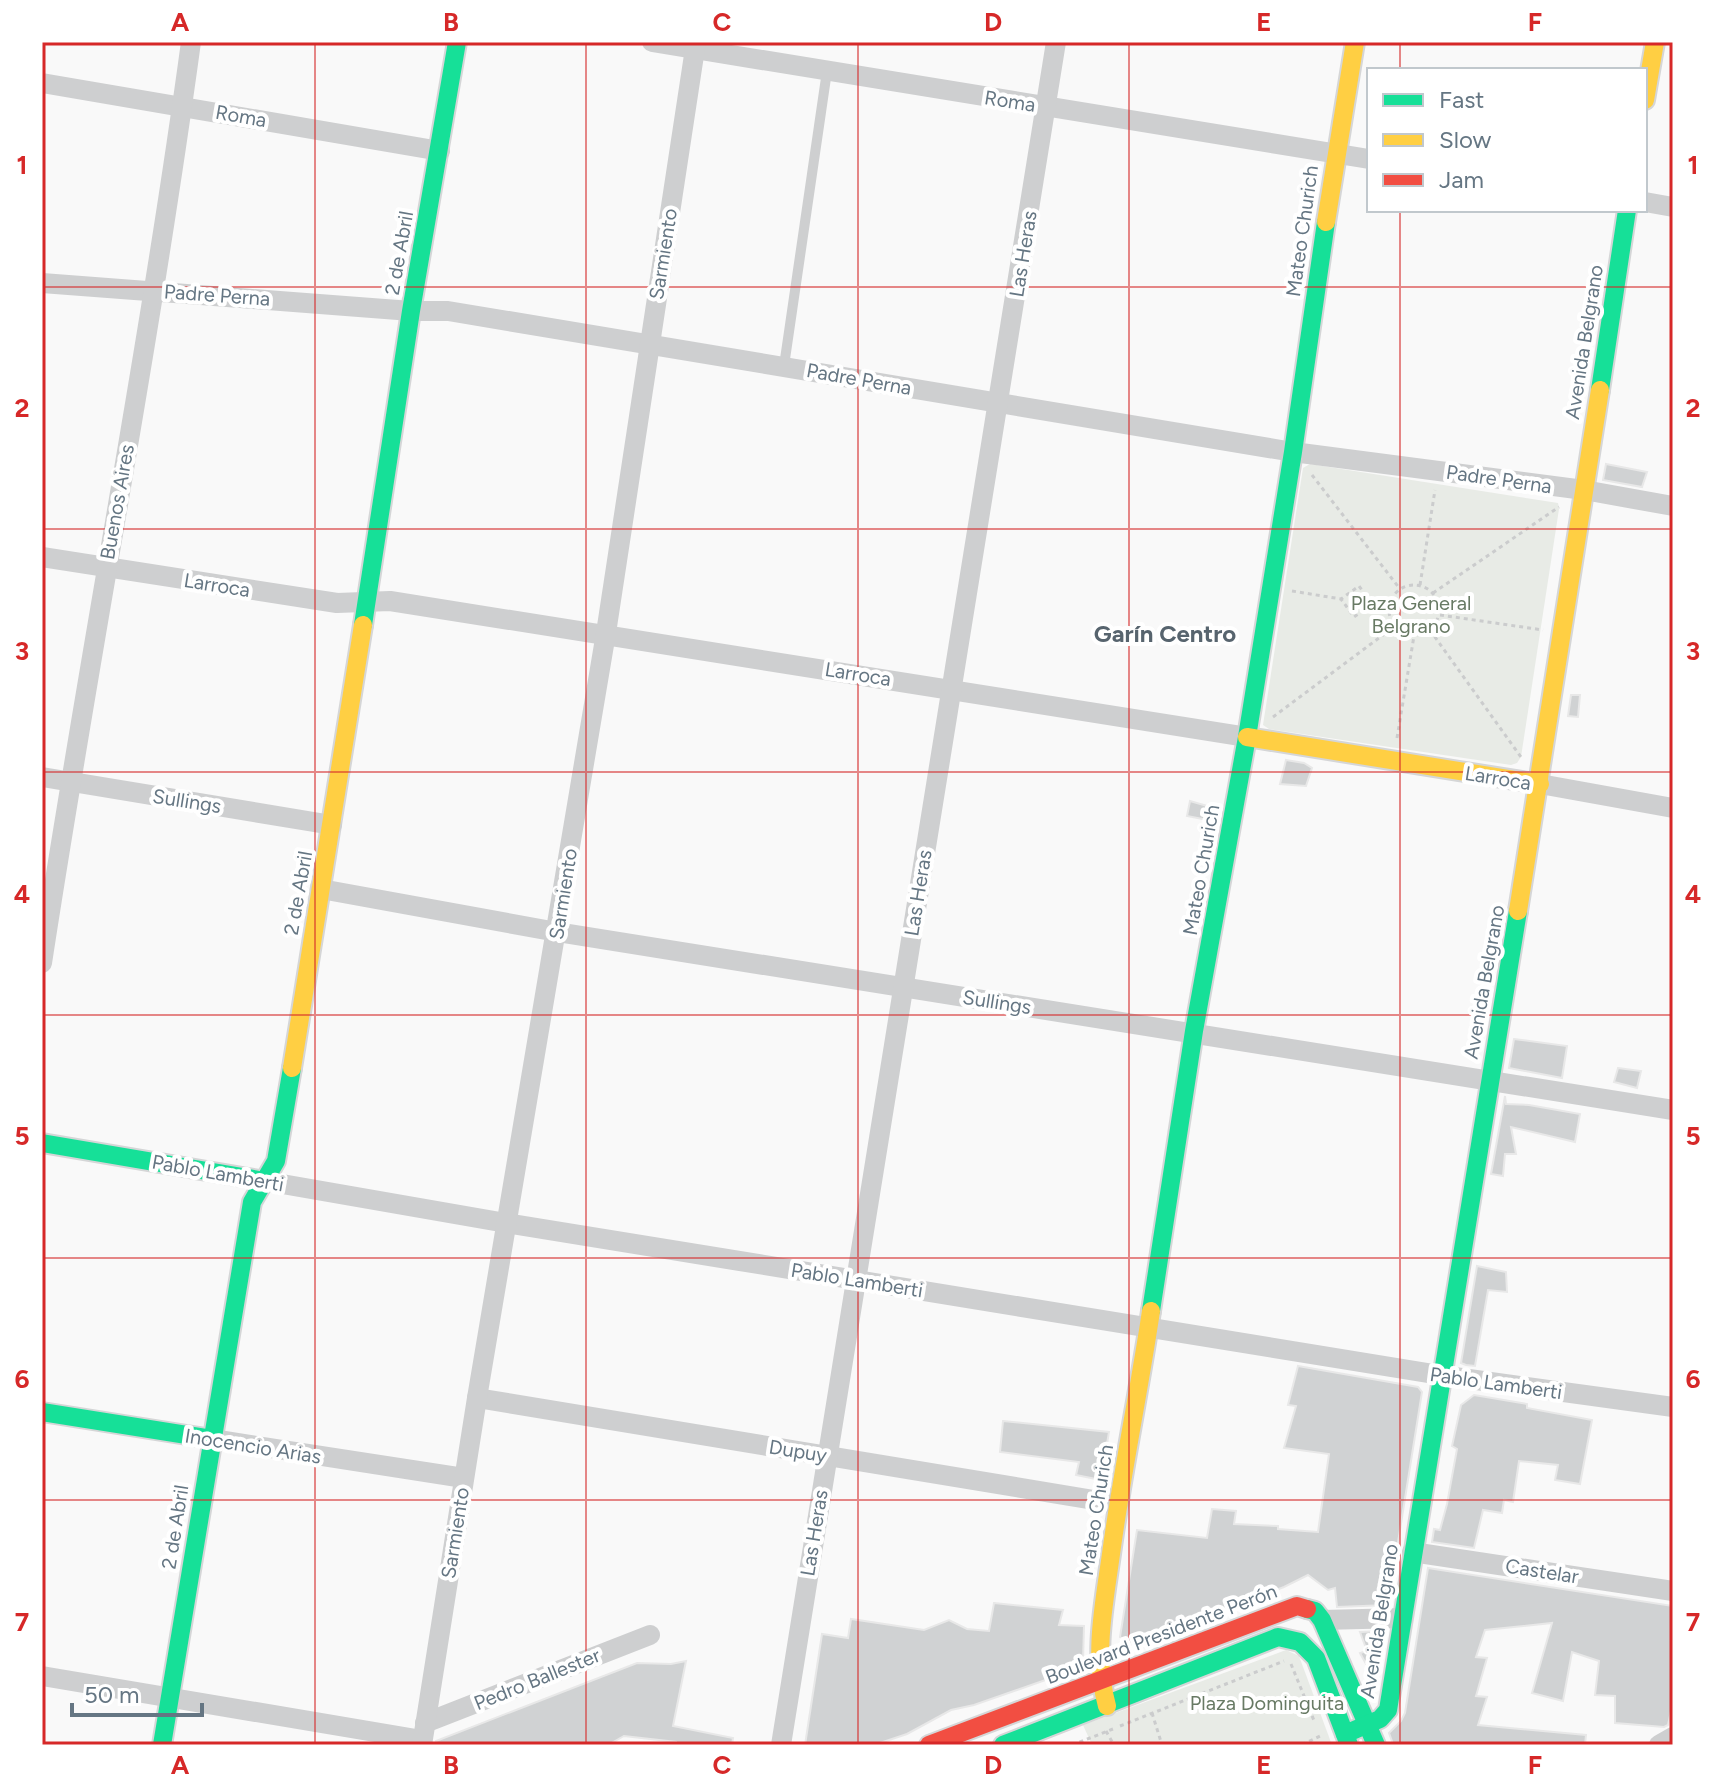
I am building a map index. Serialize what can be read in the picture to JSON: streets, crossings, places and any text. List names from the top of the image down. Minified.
{"streets":{"street":["Roma","Mateo Churich","2 de Abril","Sarmiento","Las Heras","Padre Perna","Avenida Belgrano","Buenos Aires","Larroca","Sullings","Pablo Lamberti","Inocencio Arias","Dupuy","Castelar","Boulevard Presidente Perón","Pedro Ballester"]},"crossings":[["Roma","Mateo Churich"],["Roma","2 de Abril"],["Roma","Sarmiento"],["Roma","Las Heras"],["Roma","Buenos Aires"],["Mateo Churich","Padre Perna"],["Mateo Churich","Larroca"],["Mateo Churich","Sullings"],["Mateo Churich","Pablo Lamberti"],["Mateo Churich","Dupuy"],["Mateo Churich","Boulevard Presidente Perón"],["2 de Abril","Padre Perna"],["2 de Abril","Larroca"],["2 de Abril","Sullings"],["2 de Abril","Pablo Lamberti"],["2 de Abril","Inocencio Arias"],["Sarmiento","Padre Perna"],["Sarmiento","Larroca"],["Sarmiento","Sullings"],["Sarmiento","Pablo Lamberti"],["Sarmiento","Inocencio Arias"],["Sarmiento","Dupuy"],["Sarmiento","Pedro Ballester"],["Las Heras","Padre Perna"],["Las Heras","Larroca"],["Las Heras","Sullings"],["Las Heras","Pablo Lamberti"],["Las Heras","Dupuy"],["Padre Perna","Avenida Belgrano"],["Padre Perna","Buenos Aires"],["Avenida Belgrano","Larroca"],["Avenida Belgrano","Sullings"],["Avenida Belgrano","Pablo Lamberti"],["Avenida Belgrano","Castelar"],["Buenos Aires","Larroca"],["Buenos Aires","Sullings"]],"districts":["Garín Centro"],"parks":["Plaza General Belgrano","Plaza Dominguita"],"legend":["Fast","Slow","Jam"],"scale_bar":"50 m","grid":{"columns":["A","B","C","D","E","F"],"rows":["1","2","3","4","5","6","7"]}}
